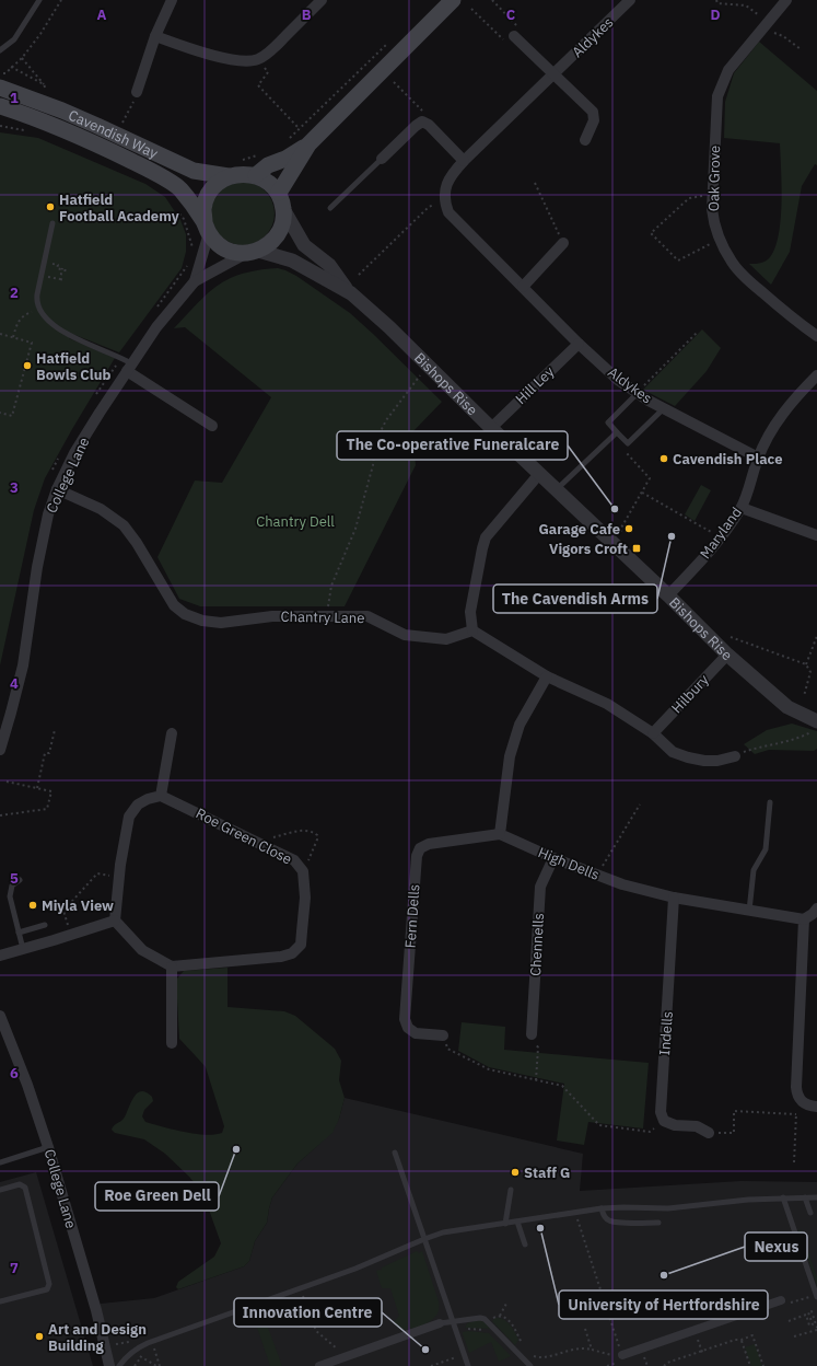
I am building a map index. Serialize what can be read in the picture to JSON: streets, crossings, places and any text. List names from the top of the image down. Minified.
{"streets":{"main road":["Cavendish Way"],"street":["Aldykes","Oak Grove","Bishops Rise","Hill Ley","College Lane","Maryland","Chantry Lane","Hilbury","Roe Green Close","High Dells","Fern Dells","Chennells","Indells"]},"crossings":[["Aldykes","Hill Ley"],["Aldykes","Maryland"],["Cavendish Way","Bishops Rise"],["Cavendish Way","College Lane"],["Bishops Rise","Hill Ley"],["Bishops Rise","College Lane"],["Bishops Rise","Maryland"],["Bishops Rise","Hilbury"],["College Lane","Chantry Lane"],["High Dells","Fern Dells"],["High Dells","Chennells"],["High Dells","Indells"]],"parks":["Chantry Dell"],"places":{"other":["Hatfield Football Academy","Hatfield Bowls Club","Cavendish Place","The Co-operative Funeralcare","Garage Cafe","The Cavendish Arms","Miyla View","Roe Green Dell","Staff G","University of Hertfordshire","Nexus","Art and Design Building","Innovation Centre"],"transit":["Vigors Croft"]},"grid":{"columns":["A","B","C","D"],"rows":["1","2","3","4","5","6","7"]}}
